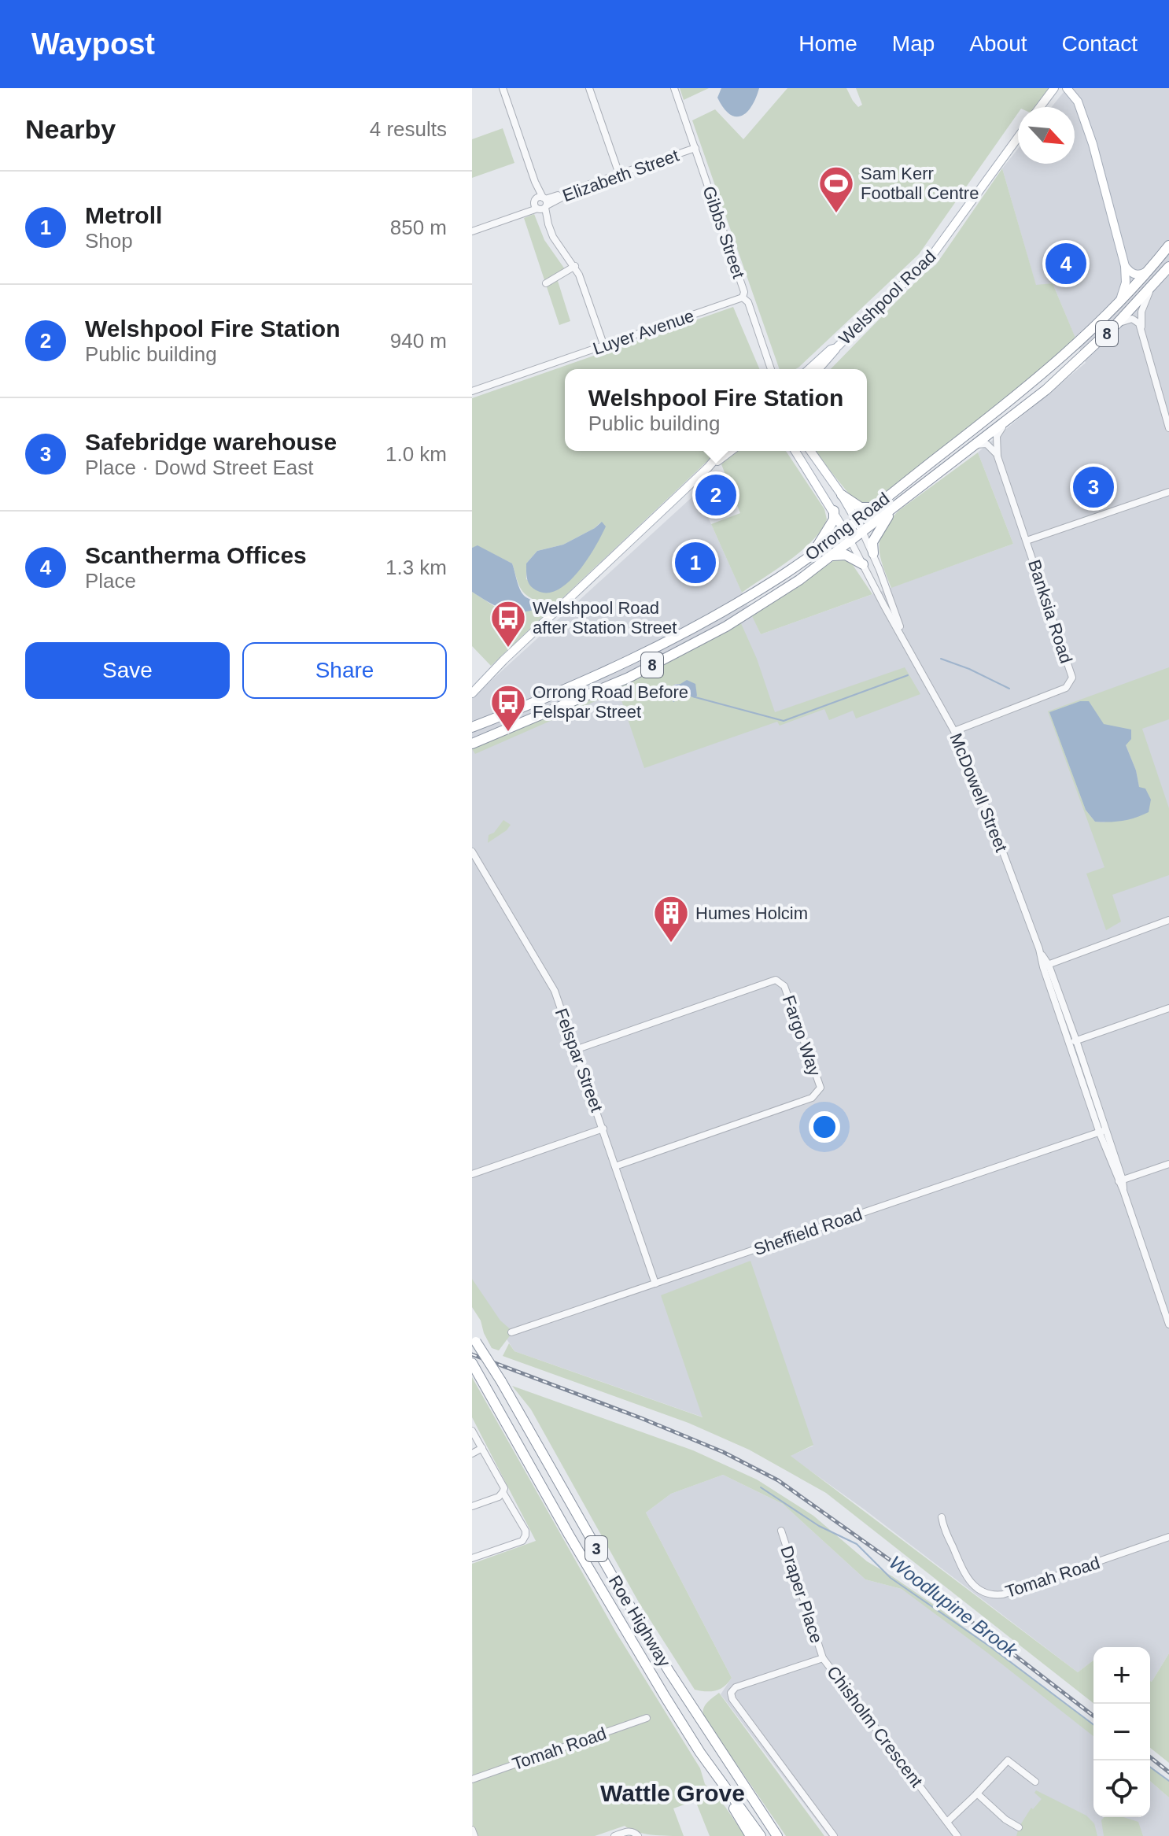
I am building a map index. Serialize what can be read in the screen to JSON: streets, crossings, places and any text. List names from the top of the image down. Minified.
{"streets":{"highway":["8","Orrong Road","3","Roe Highway"],"main road":["Welshpool Road","McDowell Street"],"street":["Elizabeth Street","Gibbs Street","Luyer Avenue","Banksia Road","Fargo Way","Felspar Street","Sheffield Road","Tomah Road","Draper Place","Chisholm Crescent"]},"crossings":[["Elizabeth Street","Gibbs Street"],["Gibbs Street","Luyer Avenue"],["Orrong Road","McDowell Street"],["Banksia Road","McDowell Street"],["McDowell Street","Sheffield Road"],["Fargo Way","Felspar Street"],["Felspar Street","Sheffield Road"],["Draper Place","Chisholm Crescent"]],"districts":["Wattle Grove"],"water":["Woodlupine Brook"],"places":{"sports":["Sam Kerr Football Centre"],"bus stop":["Welshpool Road after Station Street","Orrong Road Before Felspar Street"],"building":["Humes Holcim"]},"north":"bottom right","page":{"header":"Waypost","nav":["Home","Map","About","Contact"],"heading":["Nearby","4 results"],"list":[{"mark":"1","name":"Metroll","note":"Shop","value":"850 m"},{"mark":"2","name":"Welshpool Fire Station","note":"Public building","value":"940 m"},{"mark":"3","name":"Safebridge warehouse","note":"Place · Dowd Street East","value":"1.0 km"},{"mark":"4","name":"Scantherma Offices","note":"Place","value":"1.3 km"}],"pins":["4","3","2","1"],"popup":["Welshpool Fire Station","Public building"],"buttons":["Save","Share"],"map_buttons":["+","−"]}}
